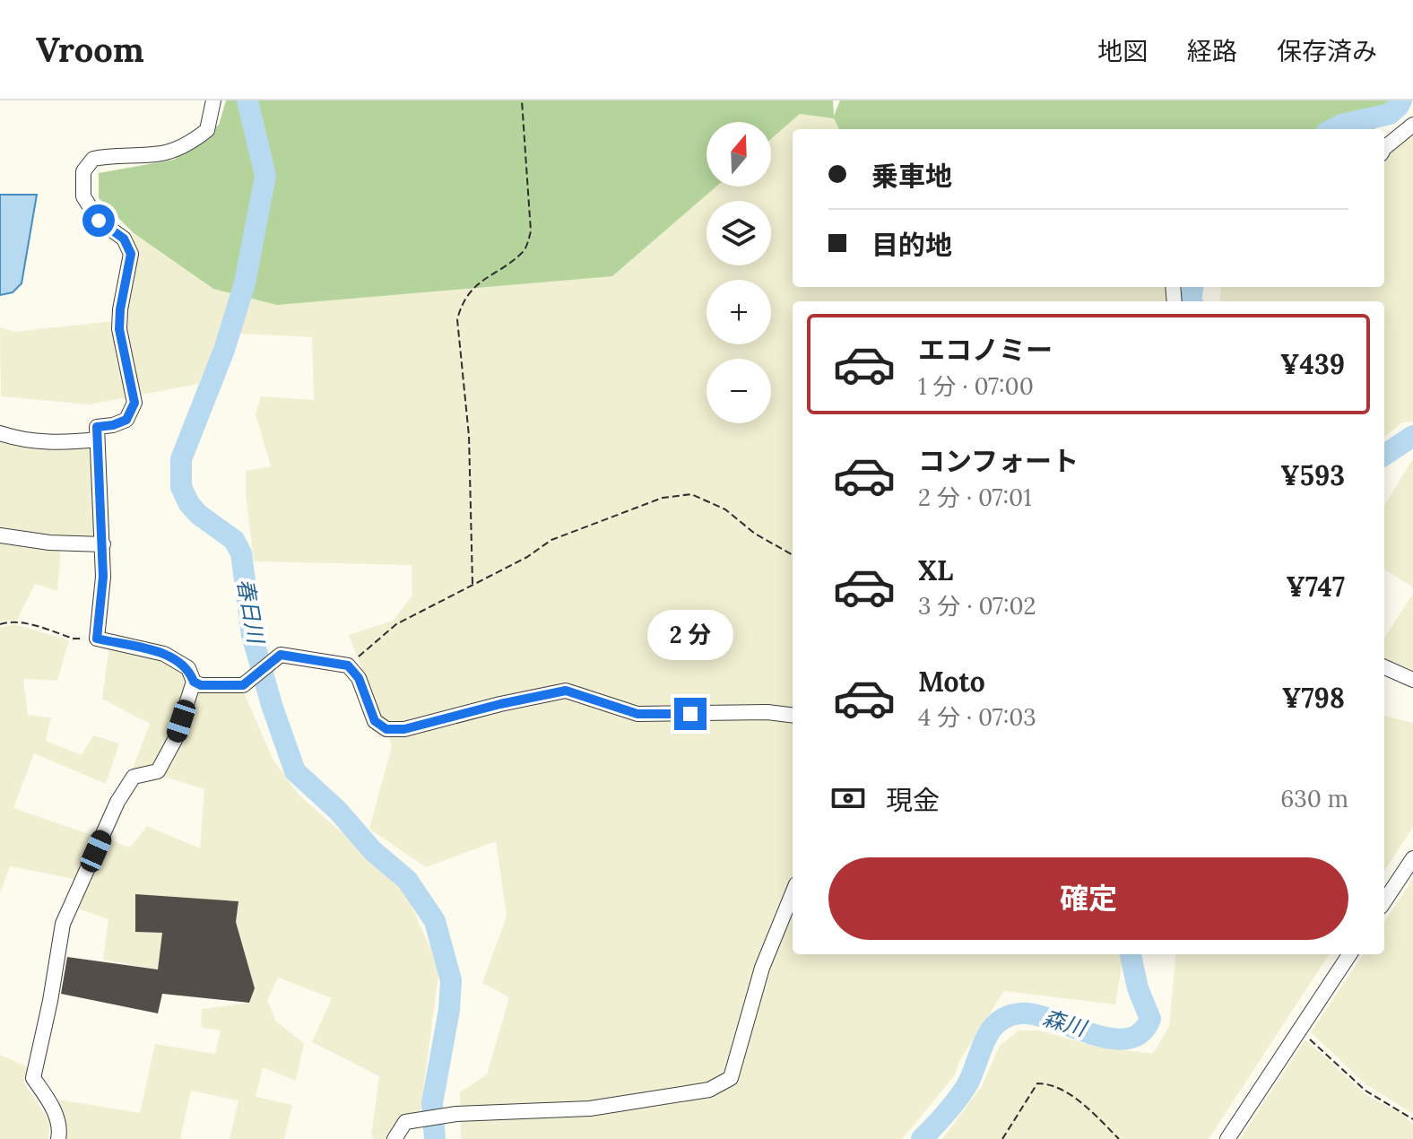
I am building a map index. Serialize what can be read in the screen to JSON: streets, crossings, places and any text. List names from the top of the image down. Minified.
{"water":["春日川","森川"],"north":"top","page":{"header":"Vroom","nav":["地図","経路","保存済み"],"map_buttons":["+","−"],"banner":["乗車地","目的地"],"list":[{"name":"エコノミー","note":"1 分 · 07:00","value":"¥439"},{"name":"コンフォート","note":"2 分 · 07:01","value":"¥593"},{"name":"XL","note":"3 分 · 07:02","value":"¥747"},{"name":"Moto","note":"4 分 · 07:03","value":"¥798"}],"bubble":"2 分","pay":["現金","630 m"],"buttons":"確定"}}
